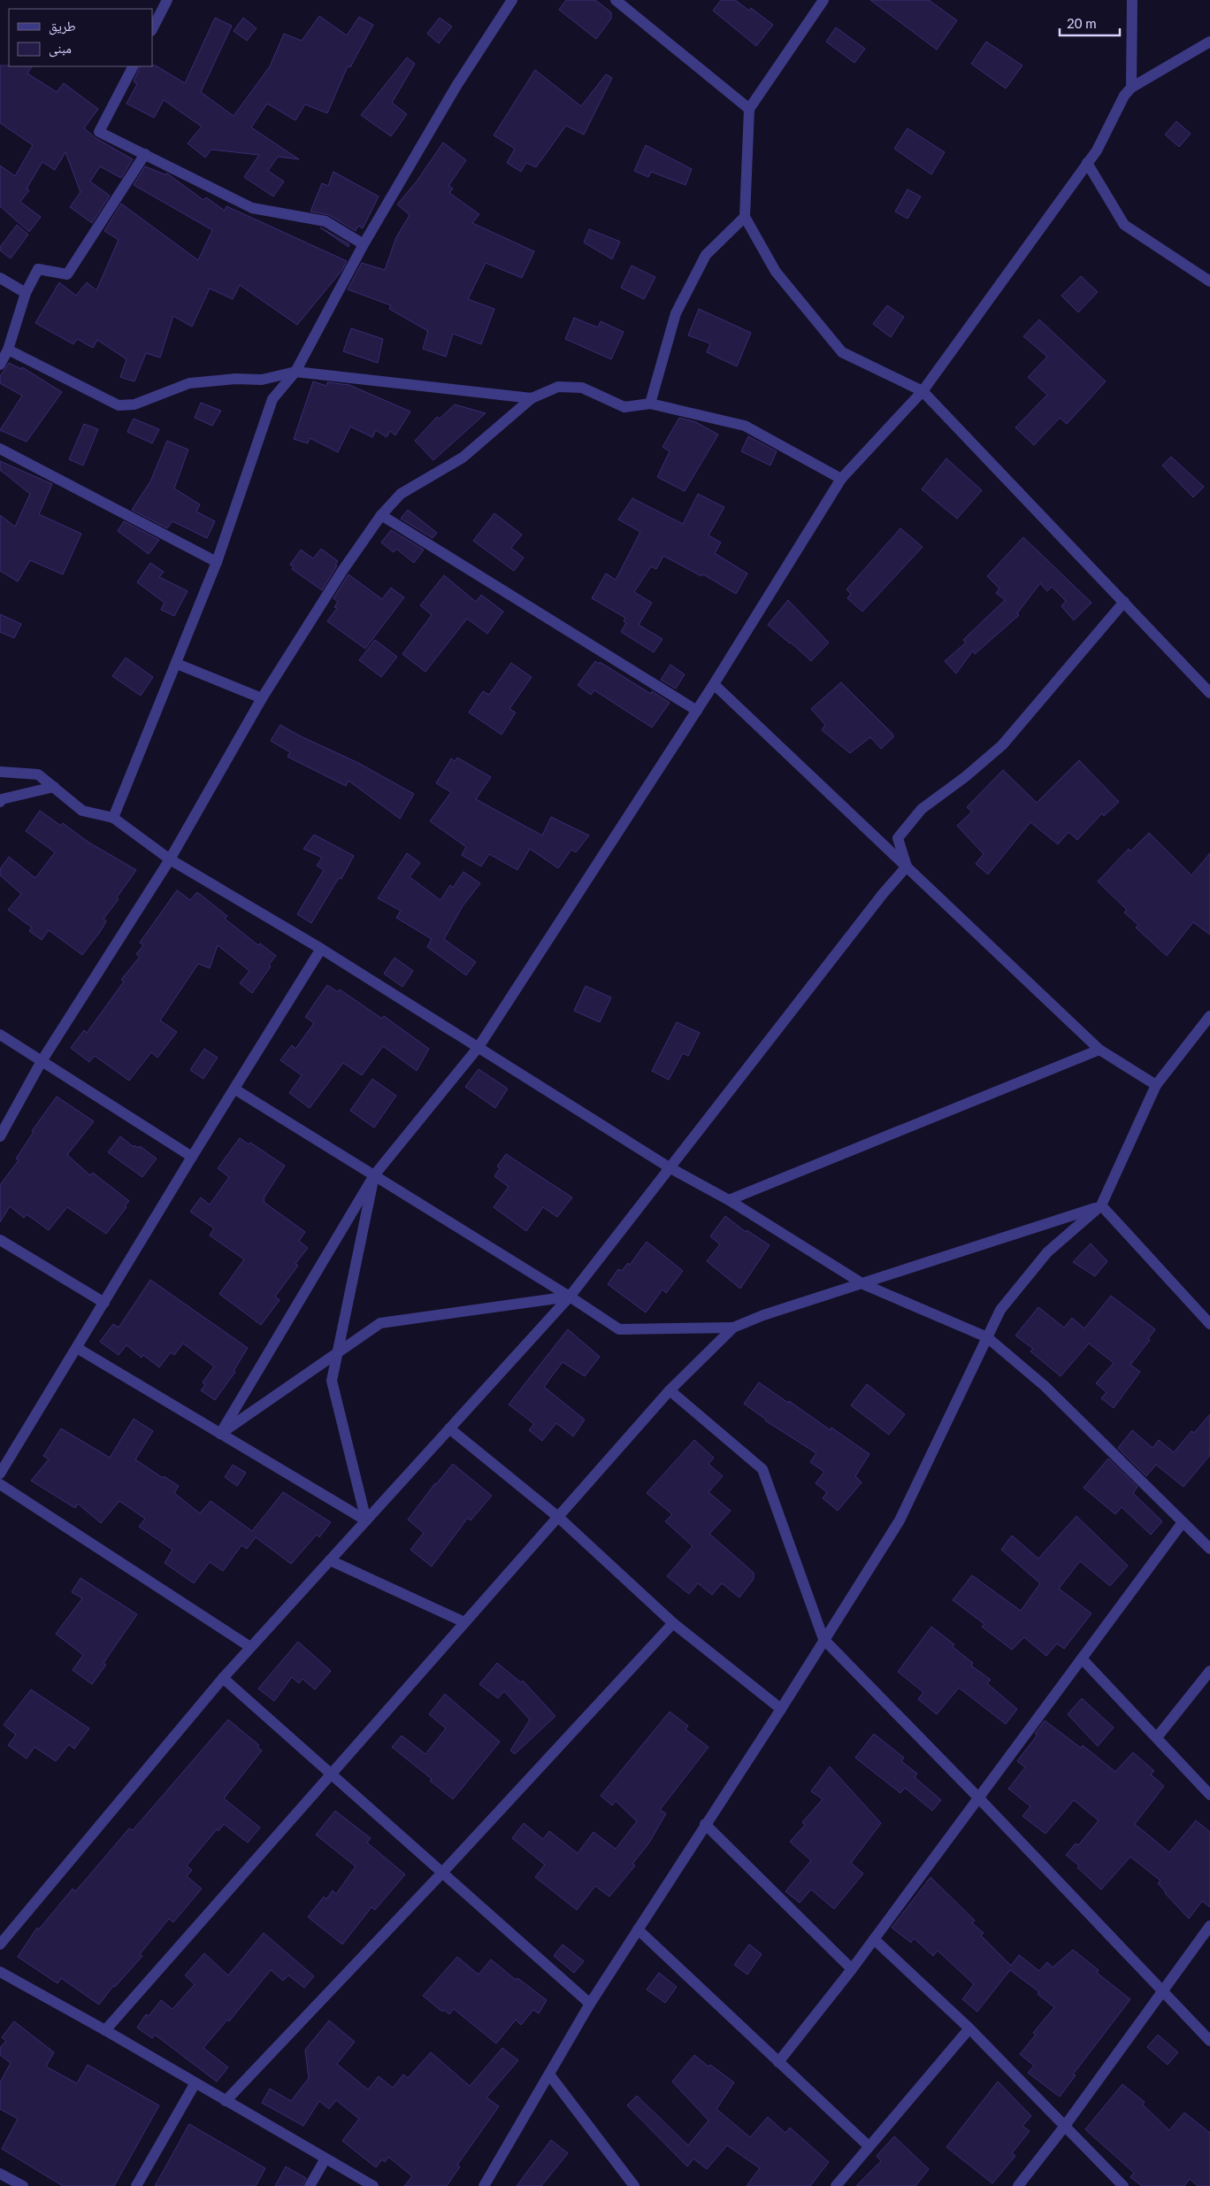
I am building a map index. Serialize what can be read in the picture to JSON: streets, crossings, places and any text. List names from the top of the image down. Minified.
{"legend":["طريق","مبنى"],"scale_bar":"20 m"}
